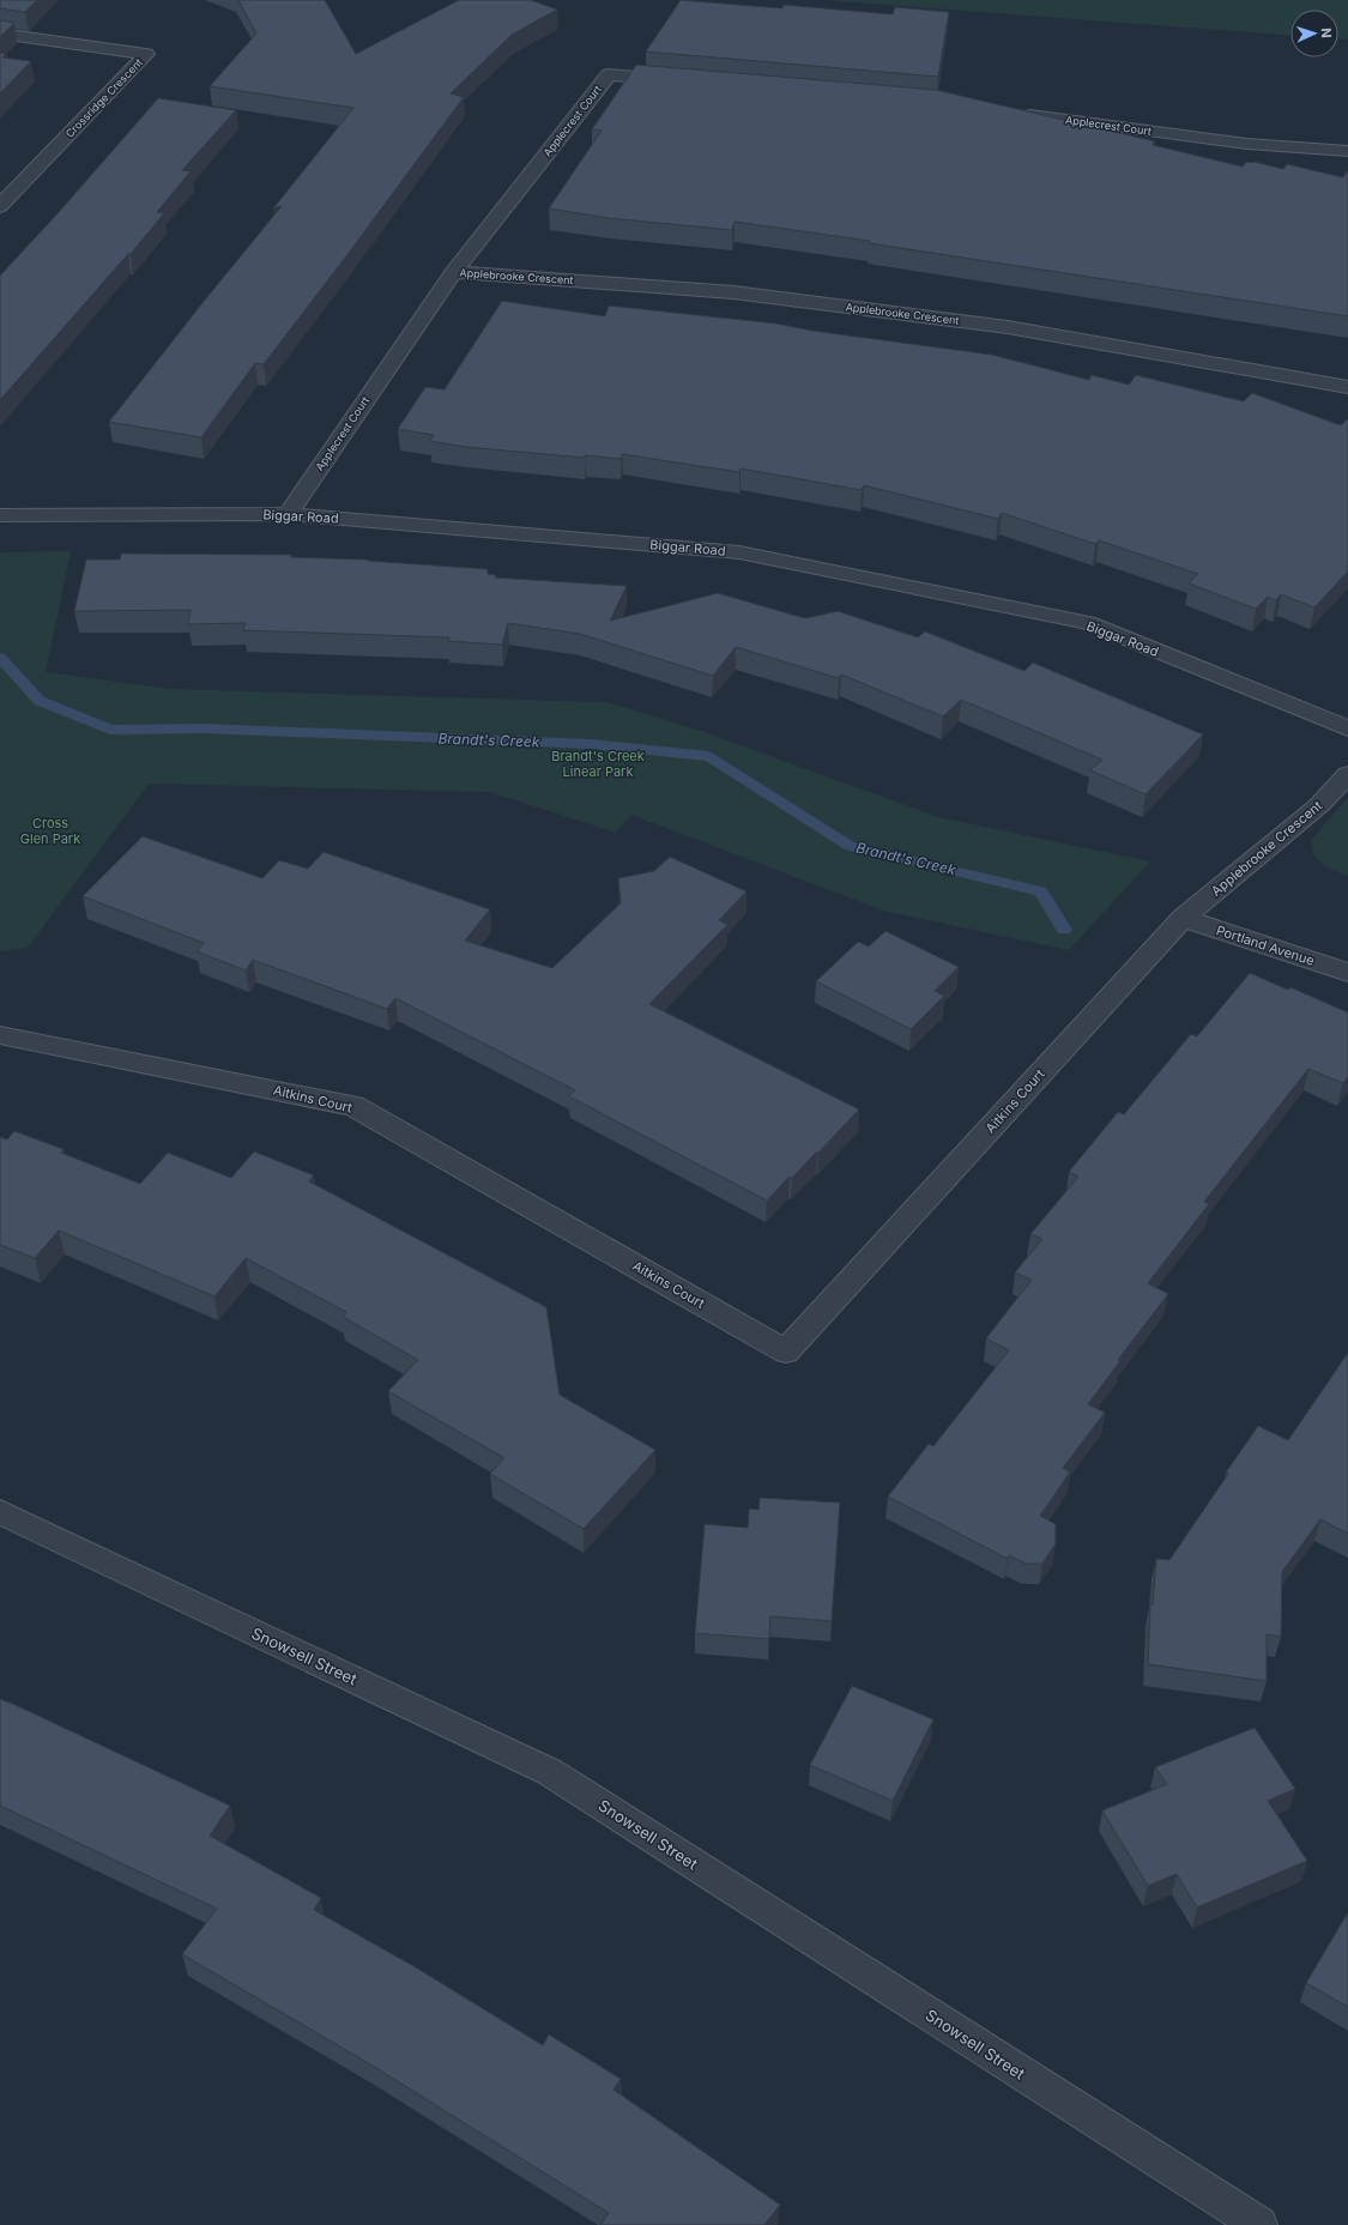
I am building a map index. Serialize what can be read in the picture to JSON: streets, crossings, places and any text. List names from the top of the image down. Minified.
{"streets":{"street":["Crossridge Crescent","Applecrest Court","Applebrooke Crescent","Biggar Road","Portland Avenue","Aitkins Court","Snowsell Street"]},"crossings":[["Applecrest Court","Applebrooke Crescent"],["Applecrest Court","Biggar Road"],["Applebrooke Crescent","Portland Avenue"],["Applebrooke Crescent","Aitkins Court"],["Portland Avenue","Aitkins Court"]],"water":["Brandt's Creek"],"parks":["Brandt's Creek Linear Park","Cross Glen Park"],"north":"right"}
